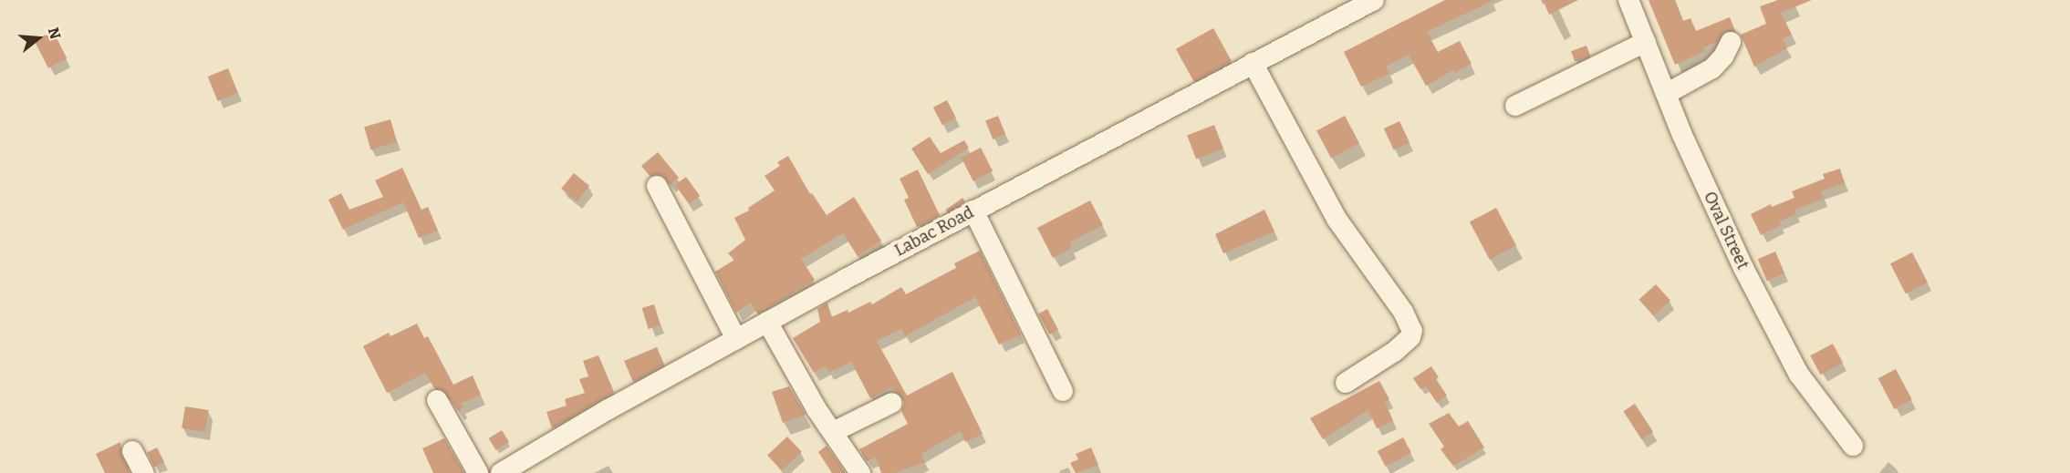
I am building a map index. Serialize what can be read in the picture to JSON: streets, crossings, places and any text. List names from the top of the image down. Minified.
{"streets":{"street":["Oval Street","Labac Road"]},"north":"right"}
